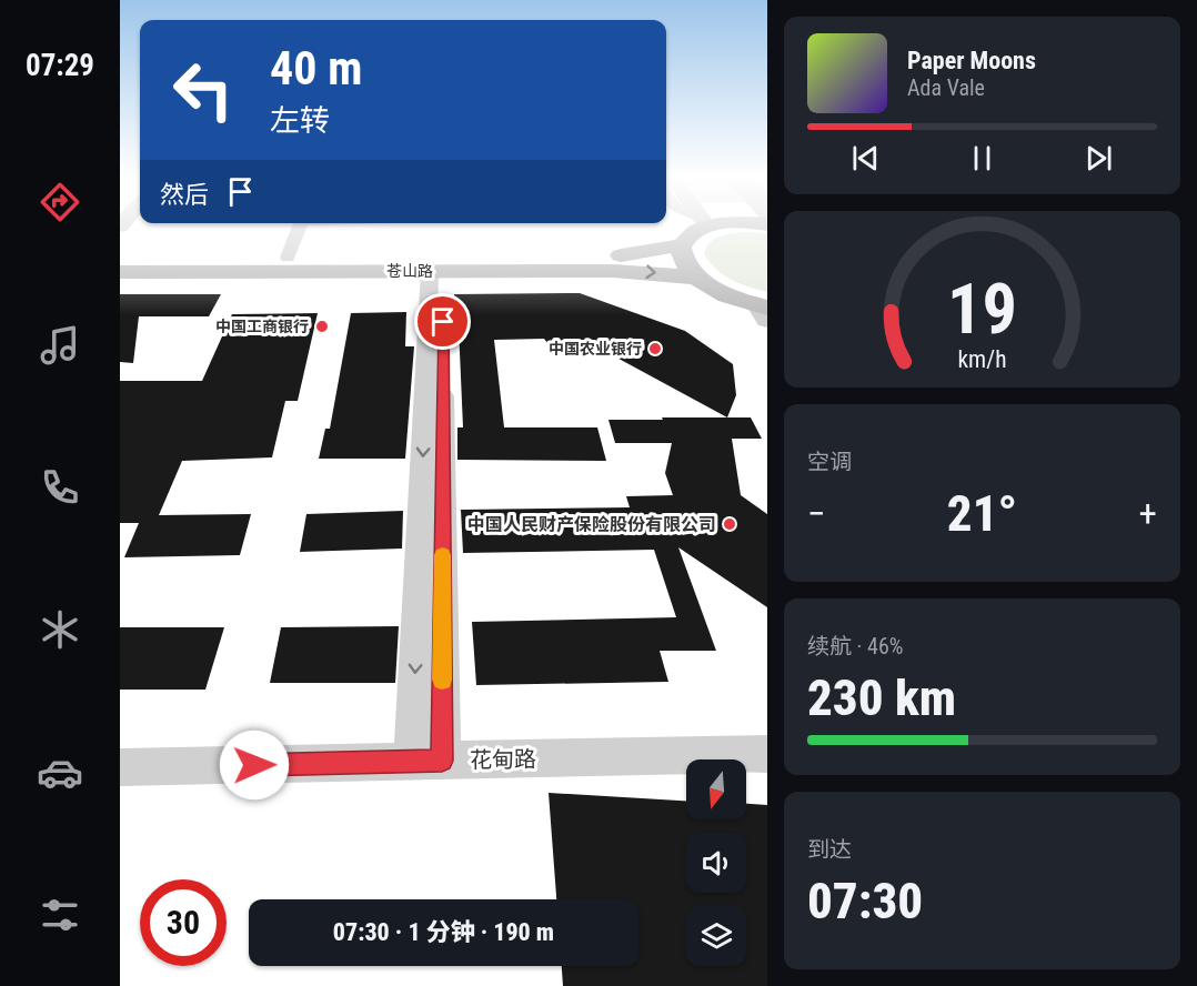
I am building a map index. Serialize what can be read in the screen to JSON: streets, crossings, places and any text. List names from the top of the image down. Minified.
{"streets":{"main road":["苍山路"],"street":["花甸路"]},"places":["中国工商银行","中国农业银行","中国人民财产保险股份有限公司"],"north":"bottom","page":{"tabs":"07:29","turn":["40 m","左转"],"song":["Paper Moons","Ada Vale"],"then":"然后","tile":["空调",["续航 · 46%","230 km"],["到达","07:30"]],"heat":["−","21°","+"],"limit":"30","trip":"07:30 · 1 分钟 · 190 m","gauge":["19","km/h"]}}
